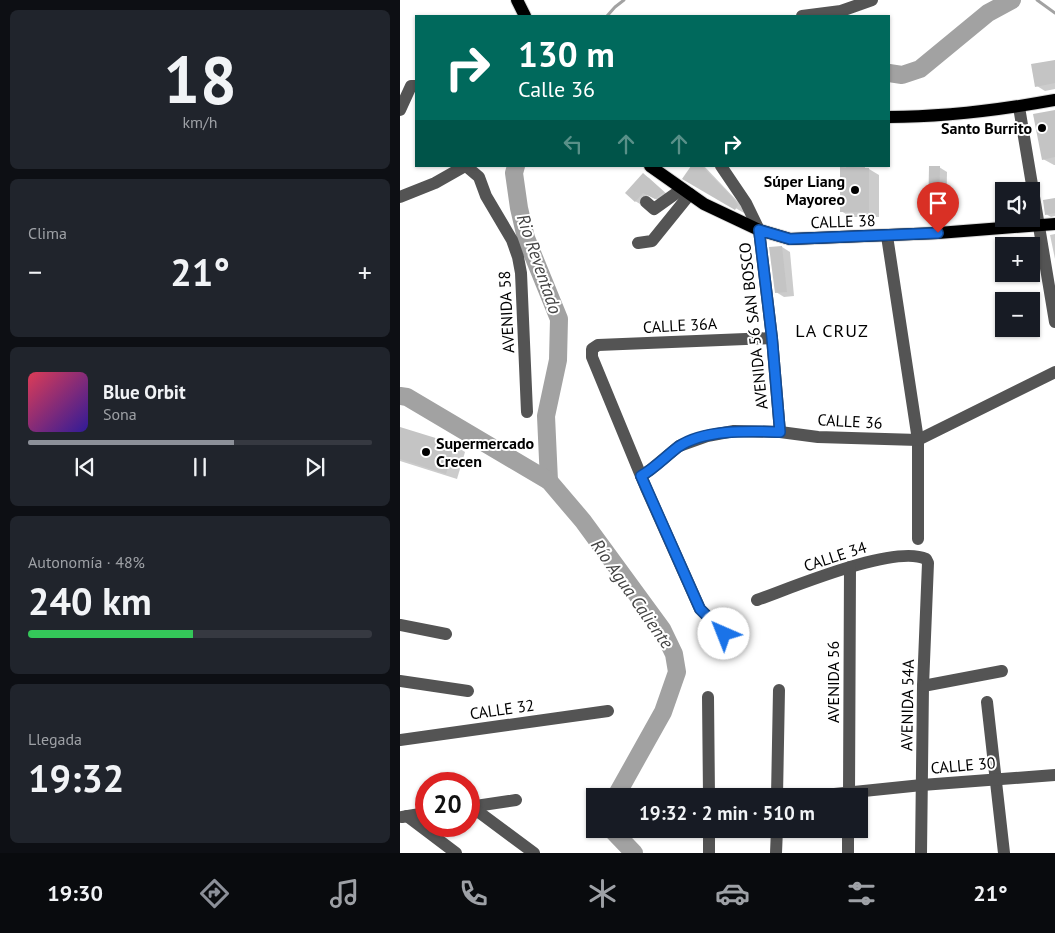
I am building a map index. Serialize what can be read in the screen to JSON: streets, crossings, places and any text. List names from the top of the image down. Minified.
{"streets":{"main road":["CALLE 38"],"street":["AVENIDA 58","CALLE 36A","AVENIDA 56 SAN BOSCO","CALLE 36","CALLE 34","AVENIDA 56","AVENIDA 54A","CALLE 32","CALLE 30"]},"crossings":[["CALLE 38","AVENIDA 56 SAN BOSCO"],["CALLE 36A","AVENIDA 56 SAN BOSCO"],["CALLE 36A","CALLE 36"],["AVENIDA 56 SAN BOSCO","CALLE 36"],["CALLE 34","AVENIDA 56"],["CALLE 34","AVENIDA 54A"],["AVENIDA 54A","CALLE 30"]],"districts":["LA CRUZ"],"water":["Rio Reventado","Río Agua Caliente"],"places":["Santo Burrito","Súper Liang Mayoreo","Supermercado Crecen"],"page":{"tile":[["18","km/h"],"Clima",["Autonomía · 48%","240 km"],["Llegada","19:32"]],"turn":["130 m","Calle 36"],"map_buttons":["+","−"],"heat":["−","21°","+"],"song":["Blue Orbit","Sona"],"limit":"20","trip":"19:32 · 2 min · 510 m","tabs":["19:30","21°"]}}
